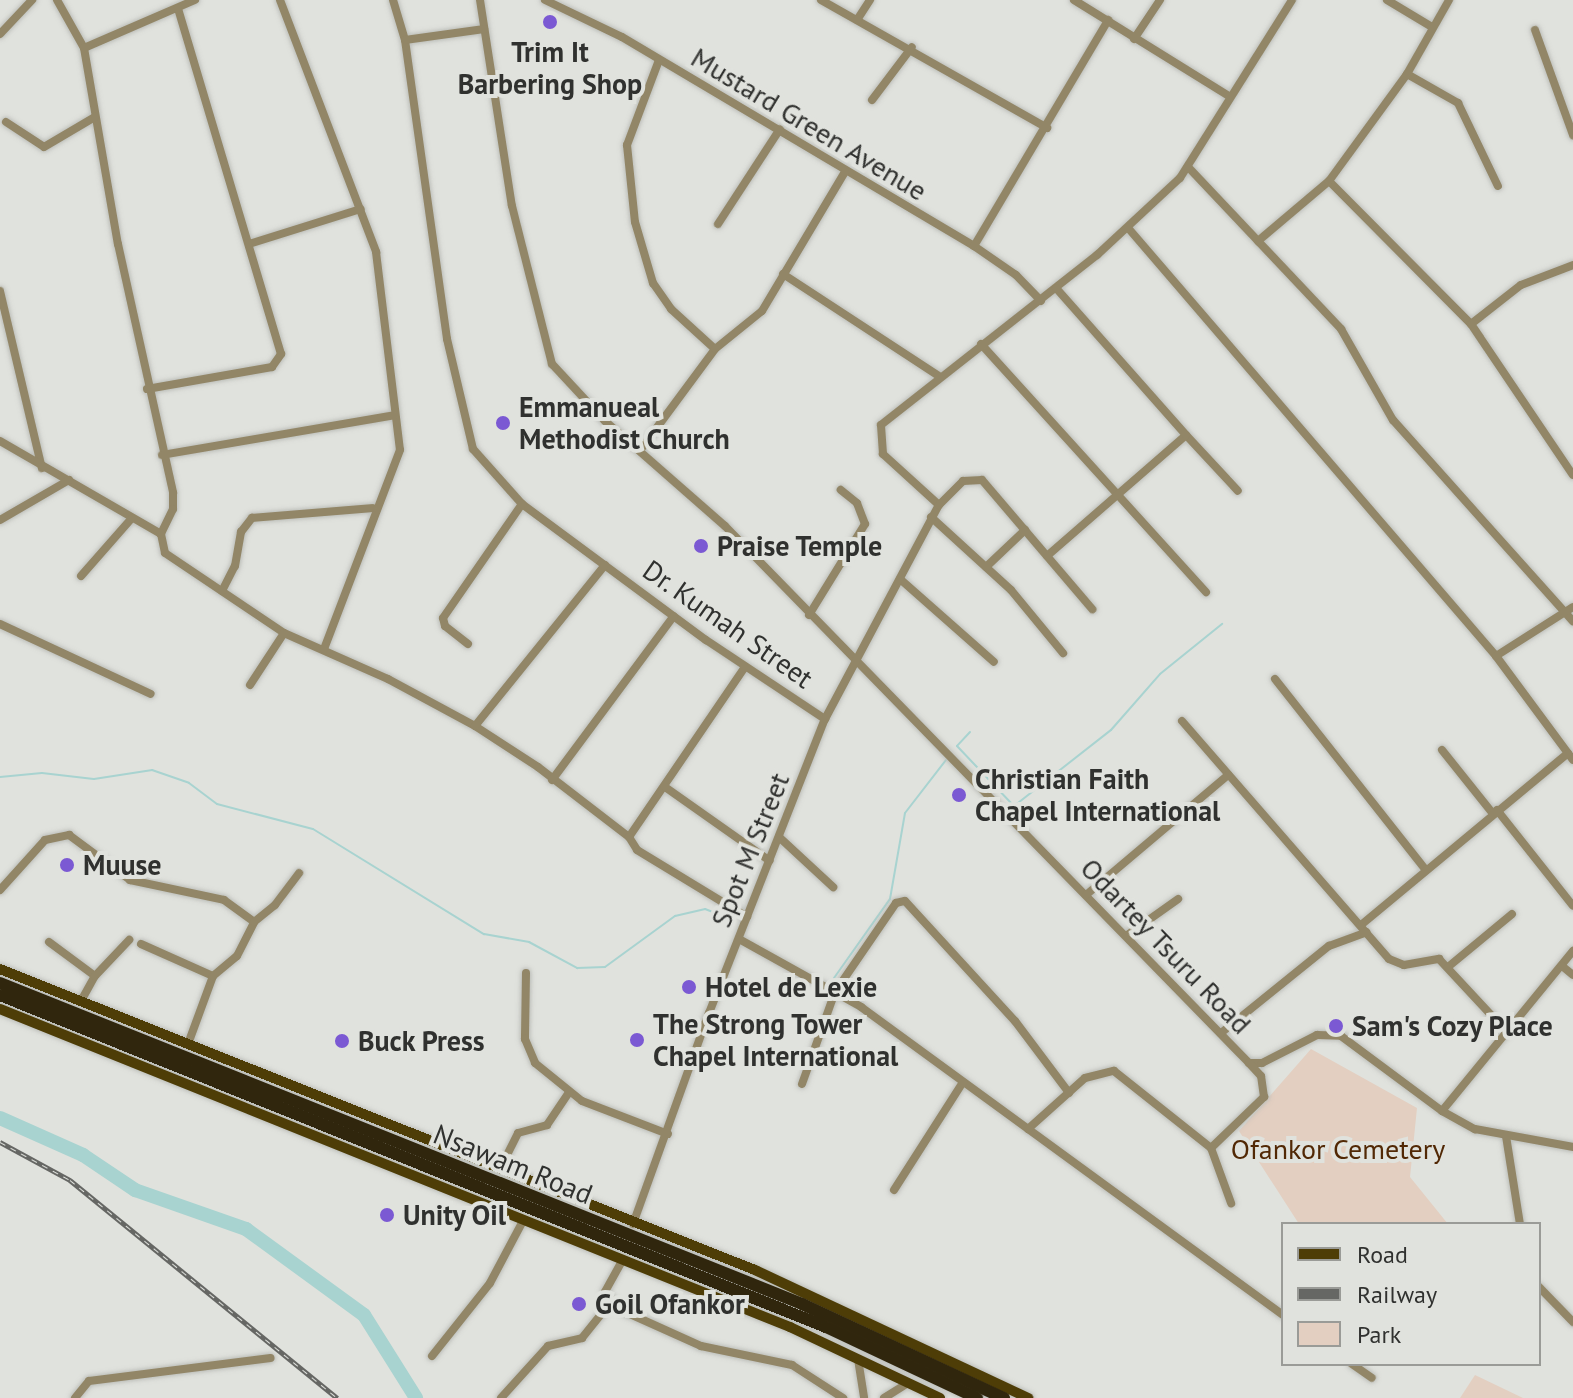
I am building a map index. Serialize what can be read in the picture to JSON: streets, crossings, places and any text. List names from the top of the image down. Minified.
{"streets":{"highway":["Nsawam Road"],"street":["Mustard Green Avenue","Dr. Kumah Street","Spot M Street","Odartey Tsuru Road"]},"crossings":[["Dr. Kumah Street","Spot M Street"],["Spot M Street","Odartey Tsuru Road"]],"parks":["Ofankor Cemetery"],"places":["Trim It Barbering Shop","Emmanueal Methodist Church","Praise Temple","Christian Faith Chapel International","Muuse","Hotel de Lexie","Sam's Cozy Place","The Strong Tower Chapel International","Buck Press","Unity Oil","Goil Ofankor"],"legend":["Road","Railway","Park"]}
